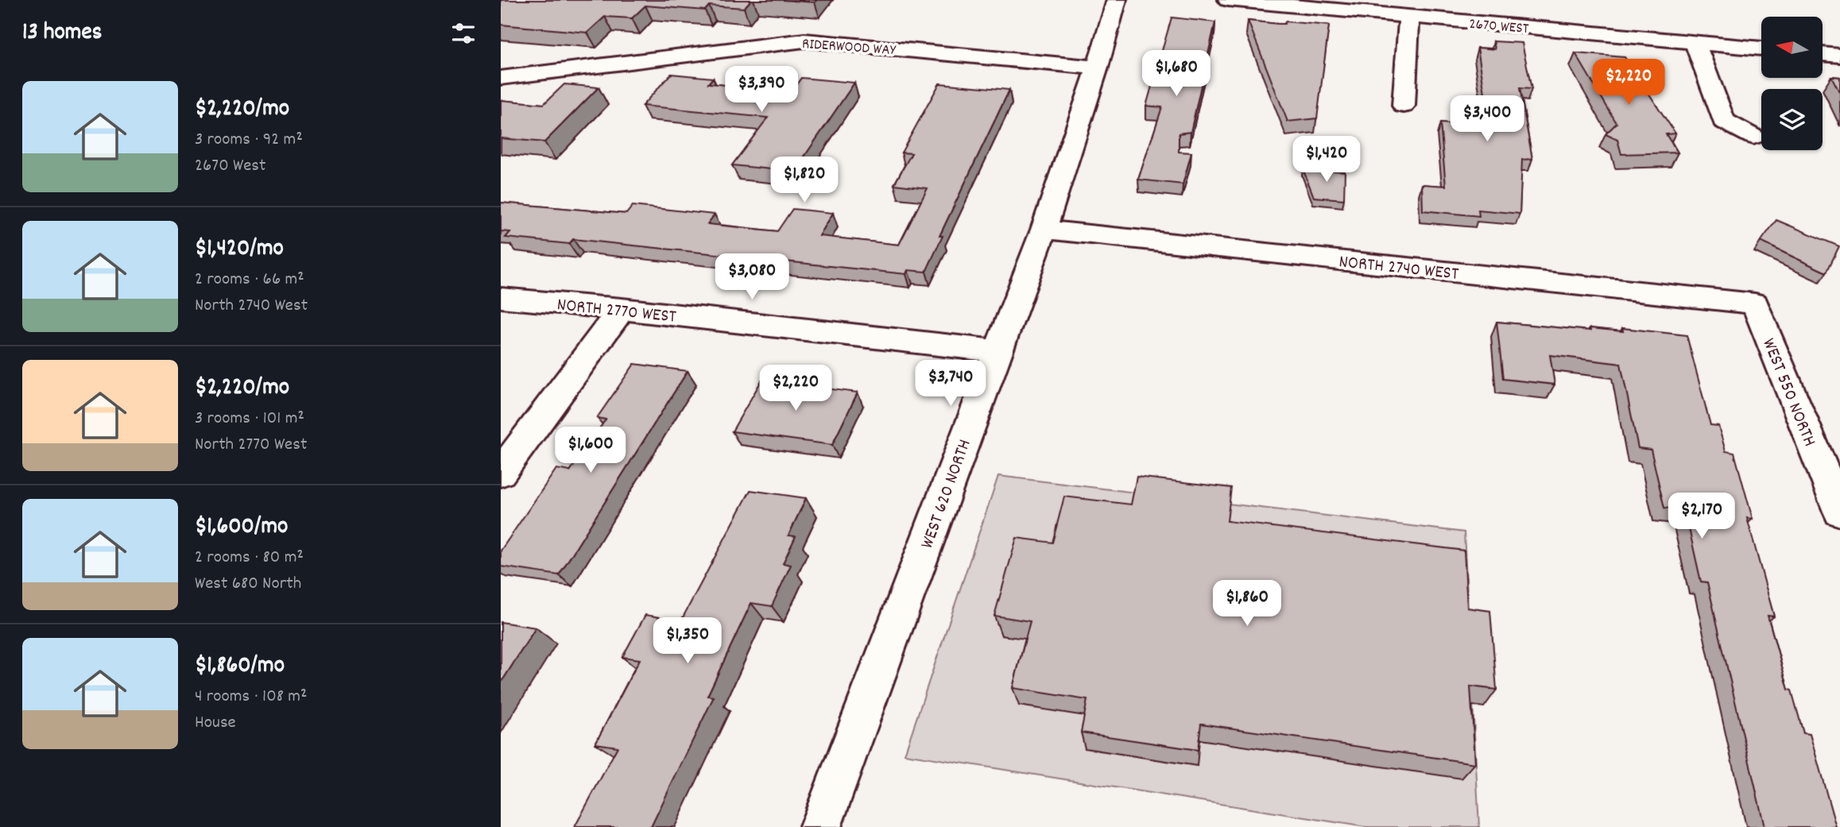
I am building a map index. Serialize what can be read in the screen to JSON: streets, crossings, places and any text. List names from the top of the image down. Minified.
{"streets":{"street":["2670 WEST","RIDERWOOD WAY","NORTH 2740 WEST","NORTH 2770 WEST","WEST 550 NORTH","WEST 620 NORTH"]},"crossings":[["RIDERWOOD WAY","WEST 620 NORTH"],["NORTH 2740 WEST","WEST 550 NORTH"],["NORTH 2740 WEST","WEST 620 NORTH"],["NORTH 2770 WEST","WEST 620 NORTH"]],"north":"left","page":{"heading":"13 homes","price":["$1,680","$2,220","$3,390","$3,400","$1,420","$1,820","$3,080","$3,740","$2,220","$1,600","$2,170","$1,860","$1,350"],"list":[{"name":"$2,220/mo","note":"3 rooms · 92 m² · 2670 West"},{"name":"$1,420/mo","note":"2 rooms · 66 m² · North 2740 West"},{"name":"$2,220/mo","note":"3 rooms · 101 m² · North 2770 West"},{"name":"$1,600/mo","note":"2 rooms · 80 m² · West 680 North"},{"name":"$1,860/mo","note":"4 rooms · 108 m² · House"}]}}
